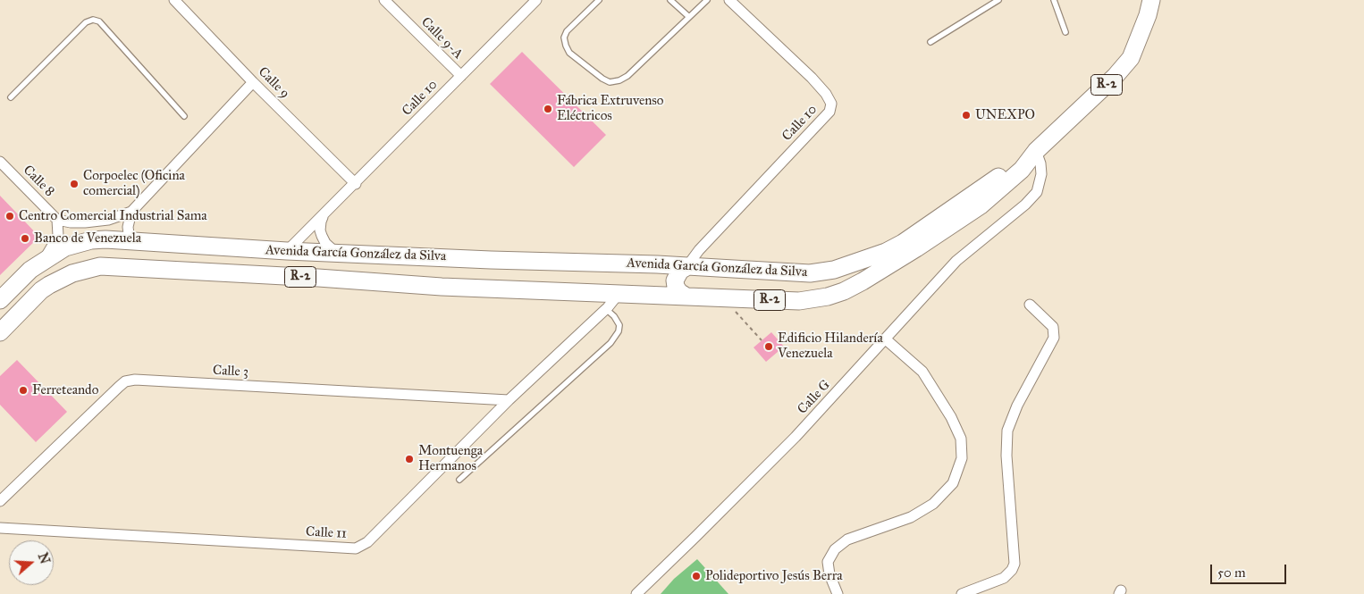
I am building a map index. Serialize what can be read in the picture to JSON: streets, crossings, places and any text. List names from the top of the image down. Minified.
{"streets":{"main road":["R-2","Avenida García González da Silva"],"street":["Calle 9-A","Calle 9","Calle 10","Calle 8","Calle 3","Calle G","Calle 11"]},"crossings":[["Calle 9-A","Calle 10"],["Calle 9","Calle 10"],["R-2","Avenida García González da Silva"],["R-2","Calle G"],["Calle 10","Avenida García González da Silva"],["Avenida García González da Silva","Calle G"],["Avenida García González da Silva","Calle 11"],["Calle 3","Calle 11"]],"places":["Fábrica Extruvenso Eléctricos","UNEXPO","Corpoelec (Oficina comercial)","Centro Comercial Industrial Sama","Banco de Venezuela","Edificio Hilandería Venezuela","Ferreteando","Montuenga Hermanos","Polideportivo Jesús Berra"],"scale_bar":"50 m","north":"right"}
